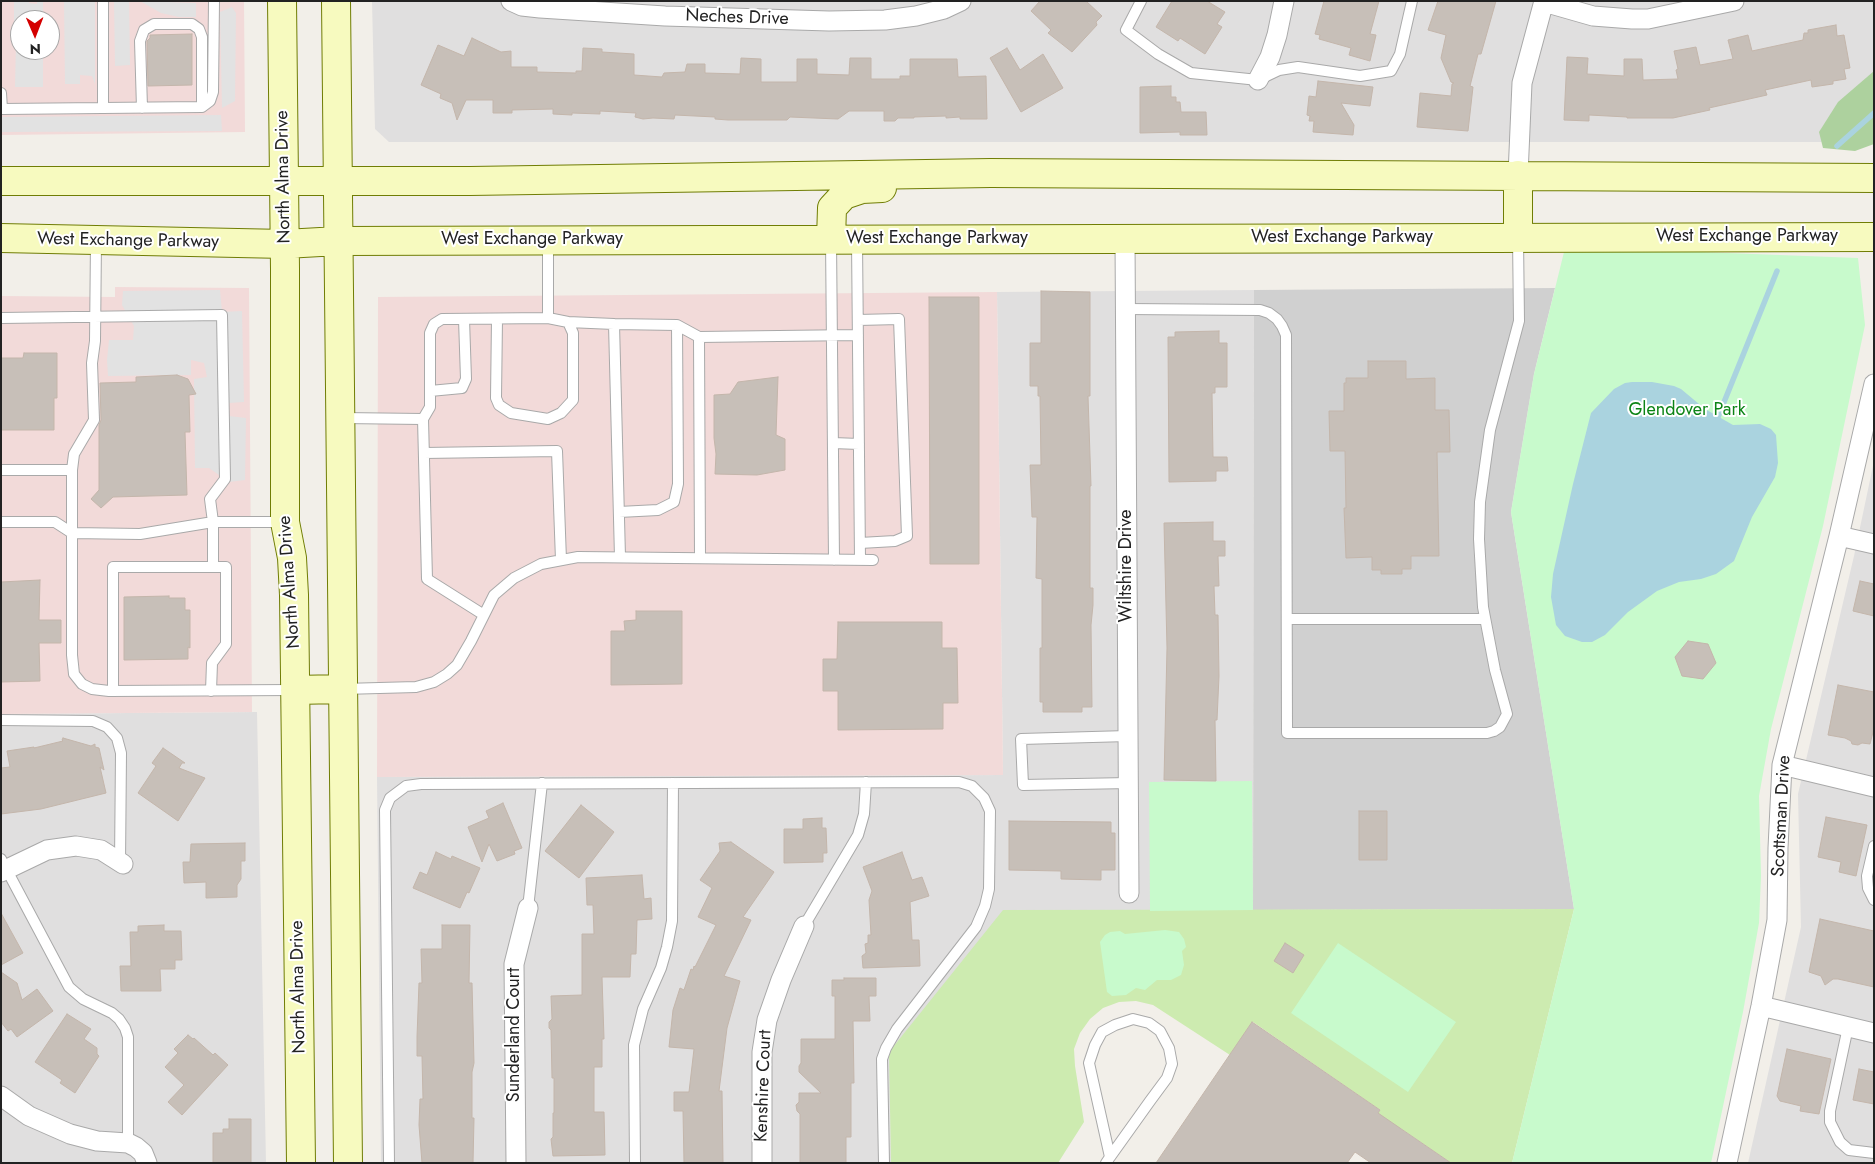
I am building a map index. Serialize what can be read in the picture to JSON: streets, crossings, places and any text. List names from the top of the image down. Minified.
{"streets":{"main road":["North Alma Drive","West Exchange Parkway"],"street":["Neches Drive","Wiltshire Drive","Scottsman Drive","Sunderland Court","Kenshire Court"]},"crossings":[["North Alma Drive","West Exchange Parkway"],["West Exchange Parkway","Wiltshire Drive"]],"parks":["Glendover Park"],"north":"bottom"}
